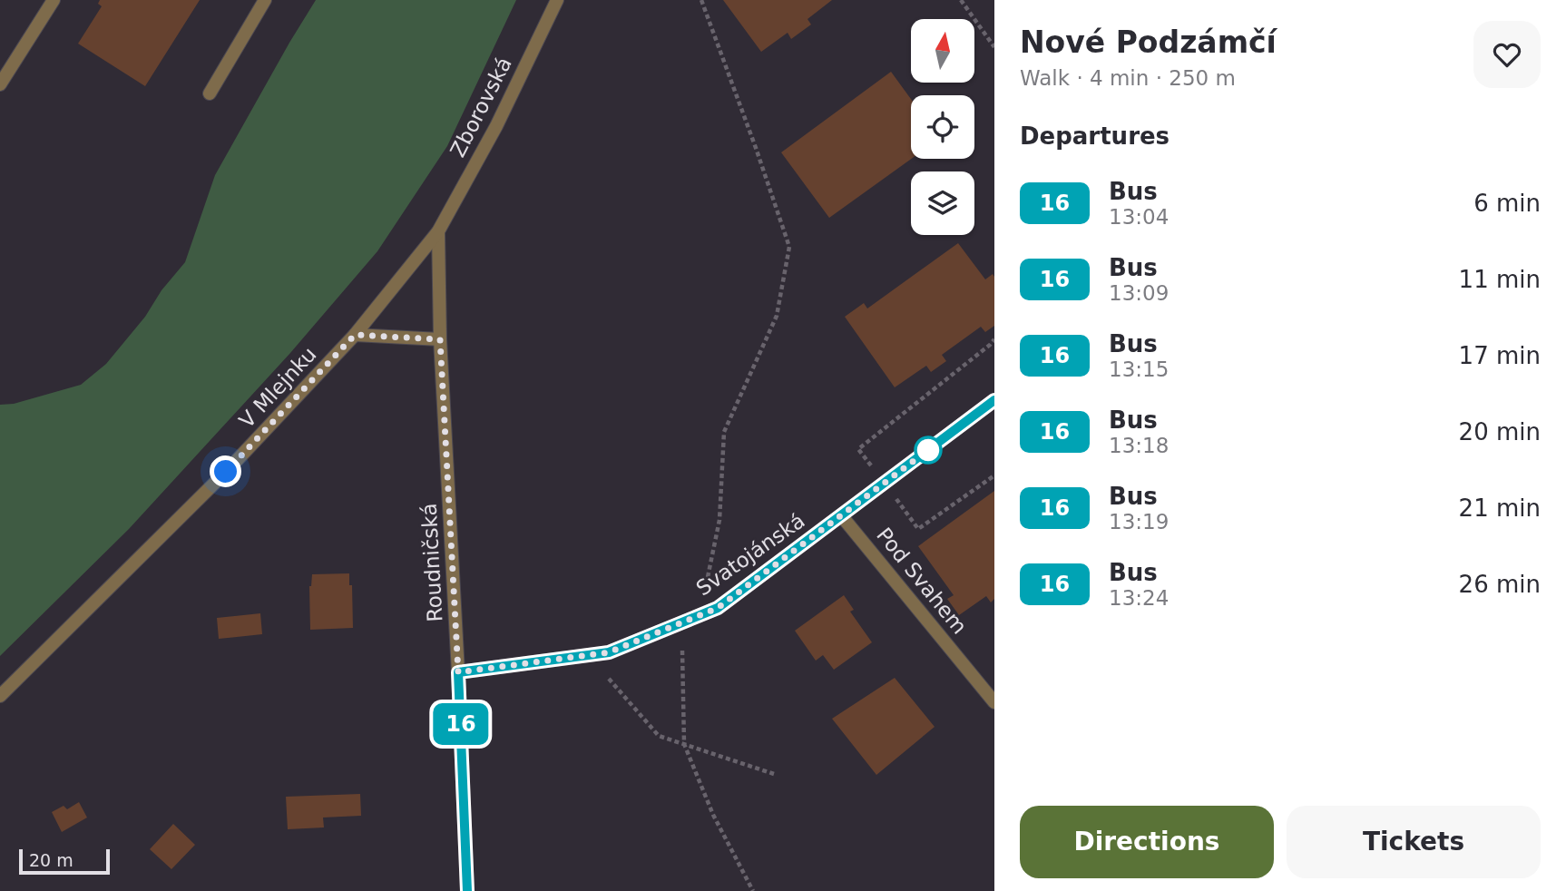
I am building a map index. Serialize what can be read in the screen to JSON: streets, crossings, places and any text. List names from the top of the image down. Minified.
{"streets":{"street":["Zborovská","V Mlejnku","Svatojánská","Roudničská","Pod Svahem"]},"crossings":[["Zborovská","V Mlejnku"],["Zborovská","Roudničská"],["V Mlejnku","Roudničská"],["Svatojánská","Roudničská"],["Svatojánská","Pod Svahem"]],"lines":["bus line 16"],"scale_bar":"20 m","north":"top","page":{"on_map":"16","heading":[["Nové Podzámčí","Walk · 4 min · 250 m"],"Departures"],"list":[{"mark":"16","name":"Bus","note":"13:04","value":"6 min"},{"mark":"16","name":"Bus","note":"13:09","value":"11 min"},{"mark":"16","name":"Bus","note":"13:15","value":"17 min"},{"mark":"16","name":"Bus","note":"13:18","value":"20 min"},{"mark":"16","name":"Bus","note":"13:19","value":"21 min"},{"mark":"16","name":"Bus","note":"13:24","value":"26 min"}],"buttons":["Directions","Tickets"],"scale":"20 m"}}
